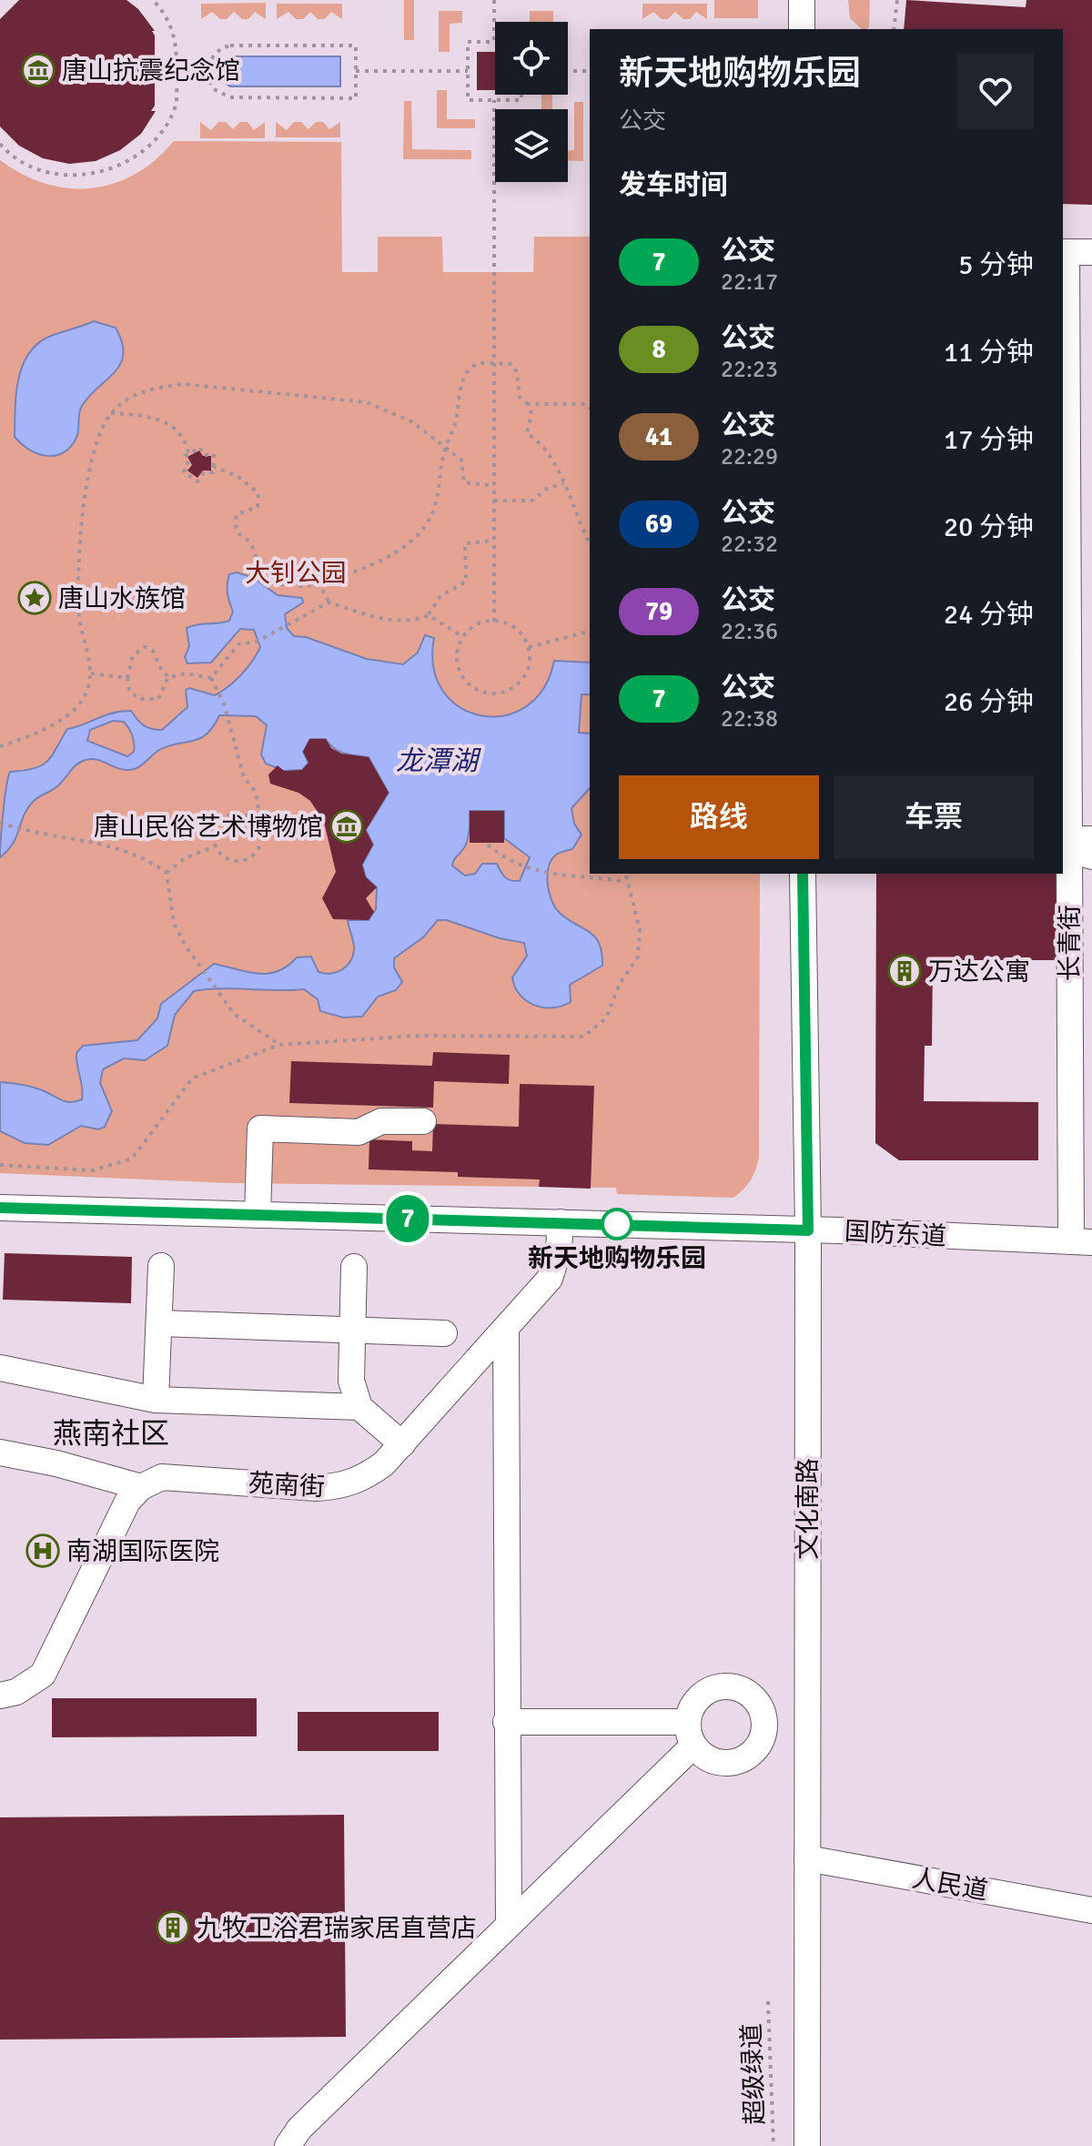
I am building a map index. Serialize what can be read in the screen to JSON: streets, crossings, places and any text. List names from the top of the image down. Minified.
{"streets":{"street":["长青街","国防东道","苑南街","文化南路","人民道"],"path":["超级绿道"]},"crossings":[["长青街","国防东道"],["国防东道","苑南街"],["国防东道","文化南路"],["文化南路","人民道"]],"districts":["燕南社区"],"water":["龙潭湖"],"parks":["大钊公园"],"places":{"museum":["唐山抗震纪念馆","唐山民俗艺术博物馆"],"place":["唐山水族馆"],"building":["万达公寓","九牧卫浴君瑞家居直营店"],"other":["新天地购物乐园"],"hospital":["南湖国际医院"]},"lines":["bus line 7"],"page":{"on_map":"7","heading":[["新天地购物乐园","公交"],"发车时间"],"list":[{"mark":"7","name":"公交","note":"22:17","value":"5 分钟"},{"mark":"8","name":"公交","note":"22:23","value":"11 分钟"},{"mark":"41","name":"公交","note":"22:29","value":"17 分钟"},{"mark":"69","name":"公交","note":"22:32","value":"20 分钟"},{"mark":"79","name":"公交","note":"22:36","value":"24 分钟"},{"mark":"7","name":"公交","note":"22:38","value":"26 分钟"}],"buttons":["路线","车票"]}}
